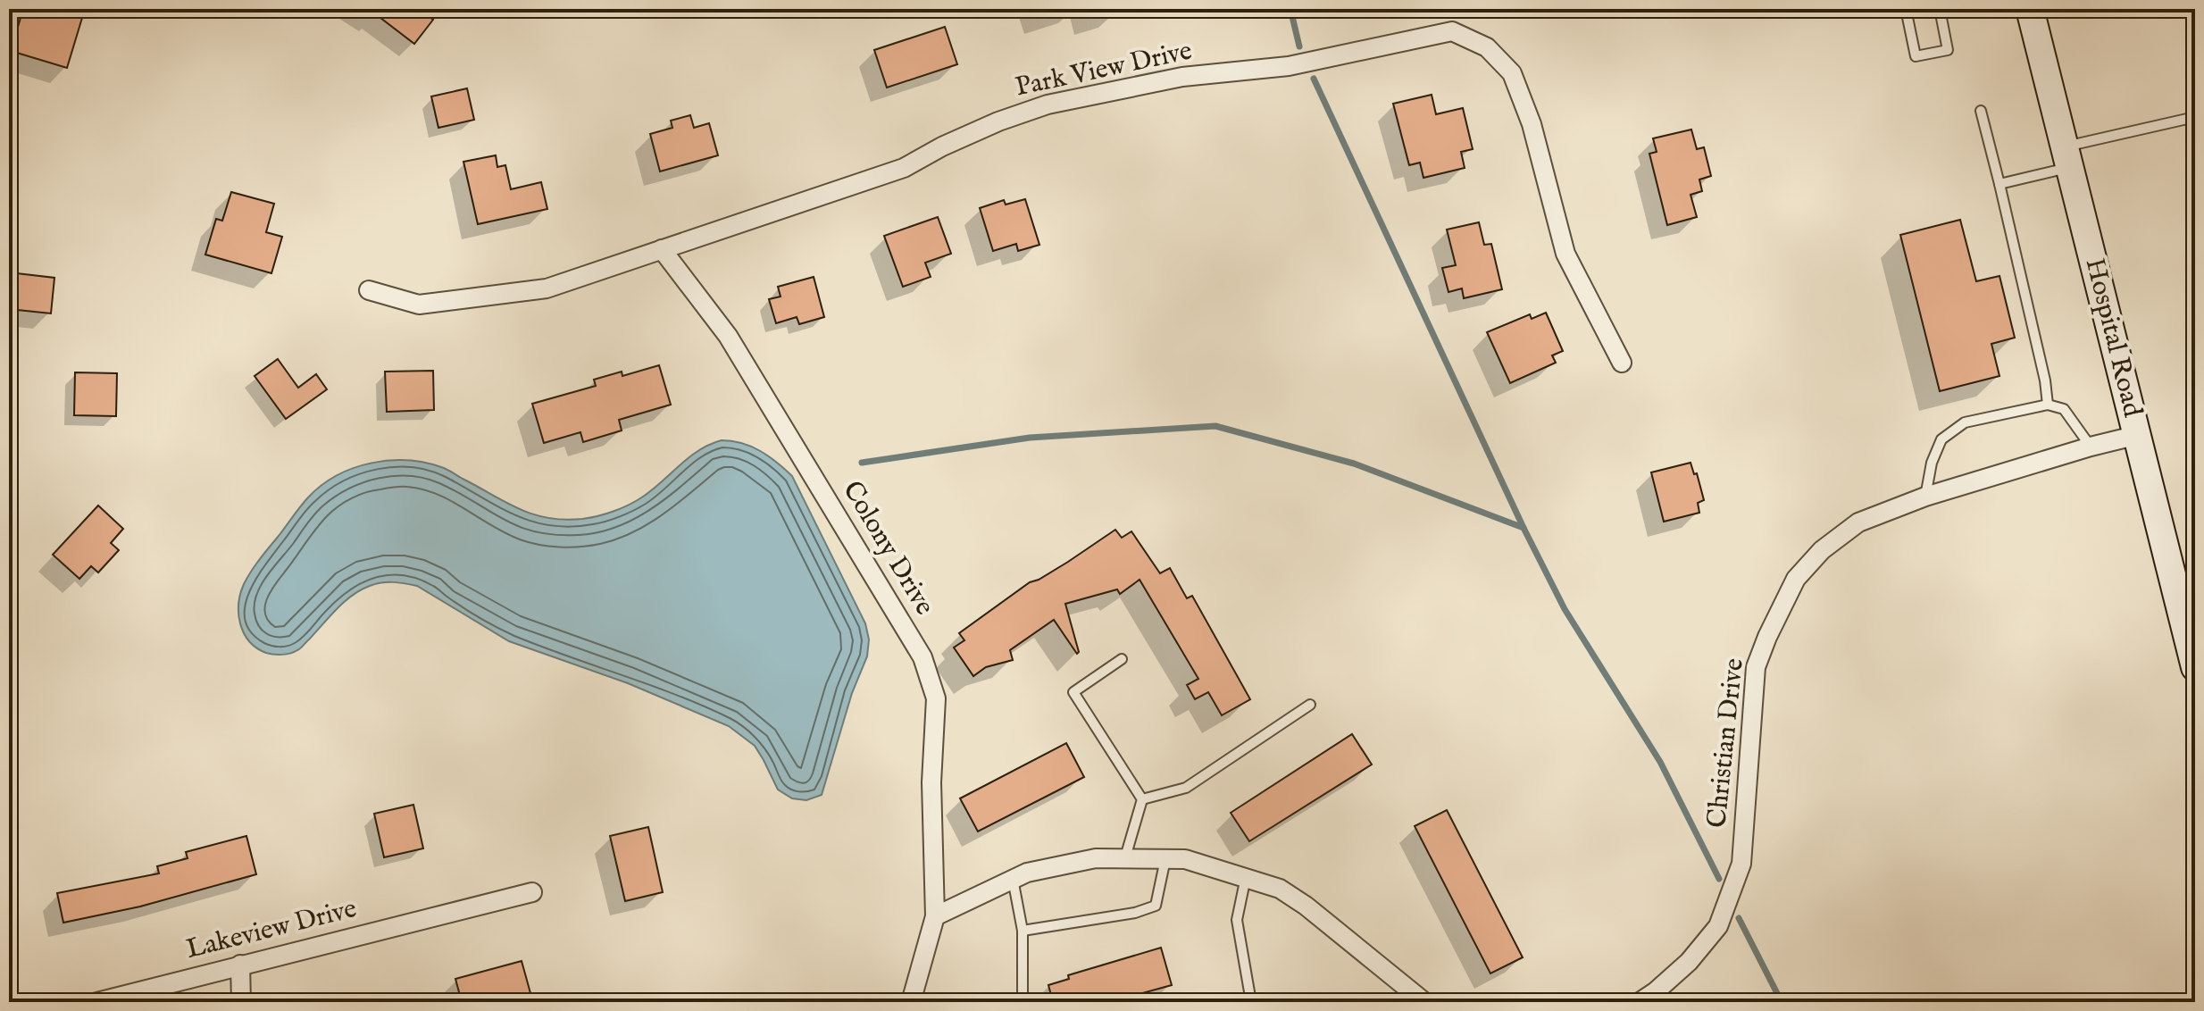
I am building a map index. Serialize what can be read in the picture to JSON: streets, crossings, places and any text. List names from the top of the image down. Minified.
{"streets":{"street":["Park View Drive","Hospital Road","Colony Drive","Christian Drive","Lakeview Drive"]},"crossings":[["Park View Drive","Colony Drive"],["Hospital Road","Christian Drive"]]}
